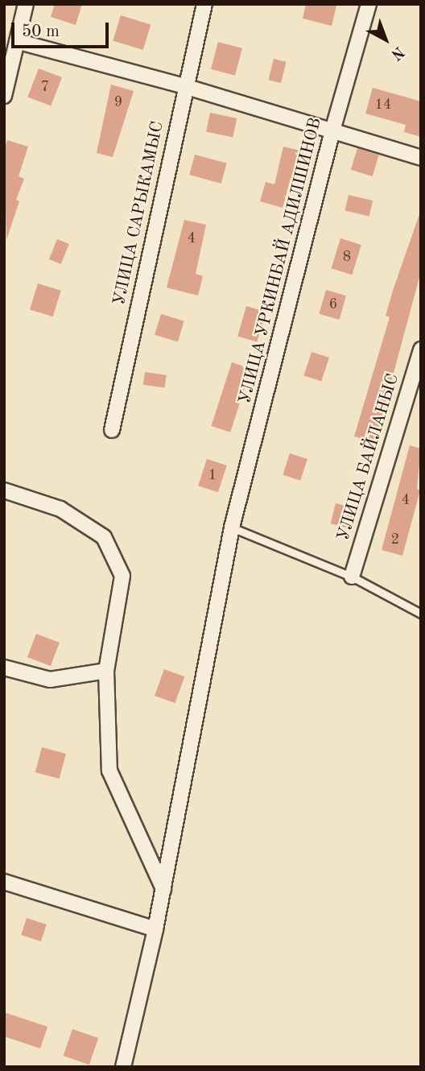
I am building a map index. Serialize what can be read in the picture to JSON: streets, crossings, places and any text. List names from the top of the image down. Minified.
{"streets":{"street":["УЛИЦА САРЫКАМЫС","УЛИЦА УРКИНБАЙ АДИЛШИНОВ","УЛИЦА БАЙЛАНЫС"]},"house_numbers":["7","9","14","4","8","6","1","4","2"],"scale_bar":"50 m","north":"bottom right"}
